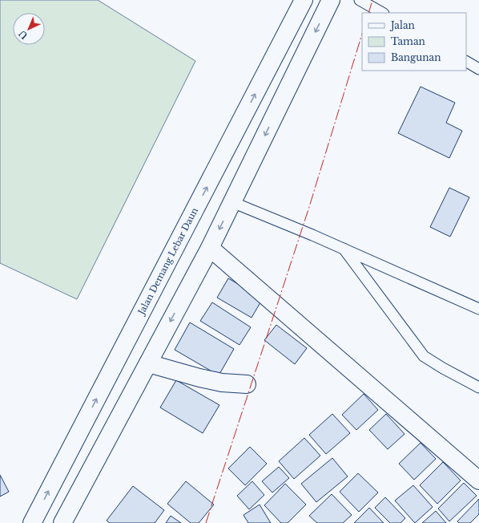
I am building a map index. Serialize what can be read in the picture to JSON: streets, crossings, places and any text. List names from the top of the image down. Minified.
{"streets":{"main road":["Jalan Demang Lebar Daun"]},"legend":["Jalan","Taman","Bangunan"],"north":"bottom left"}
